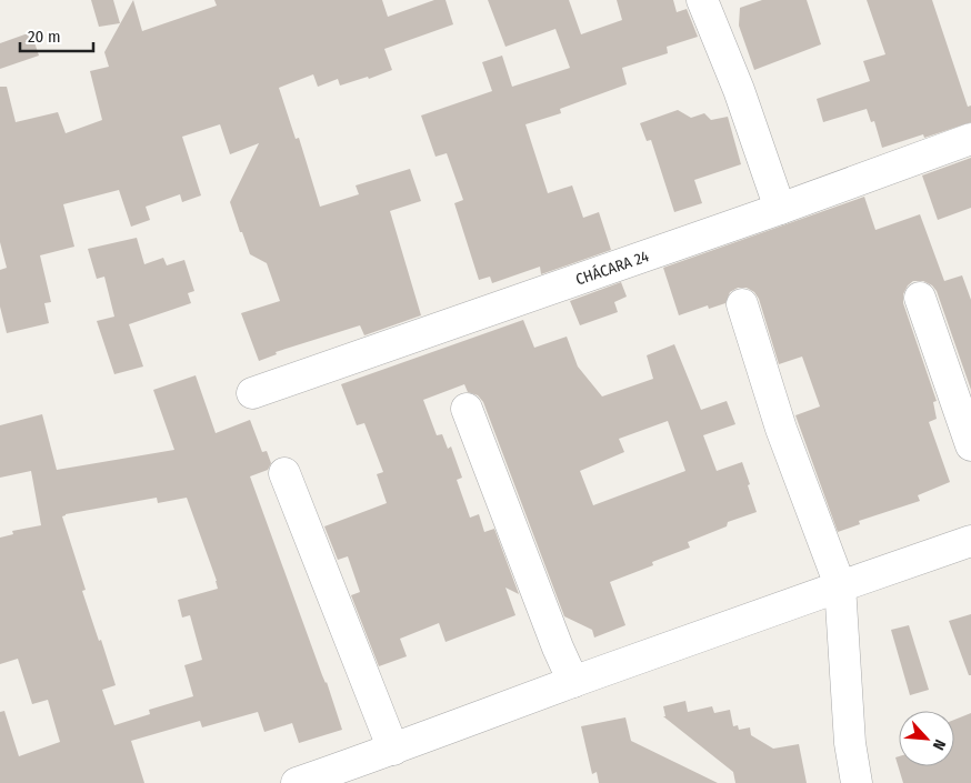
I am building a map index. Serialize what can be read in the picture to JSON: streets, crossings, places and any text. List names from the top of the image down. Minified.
{"streets":{"street":["CHÁCARA 24"]},"scale_bar":"20 m","north":"bottom right"}
